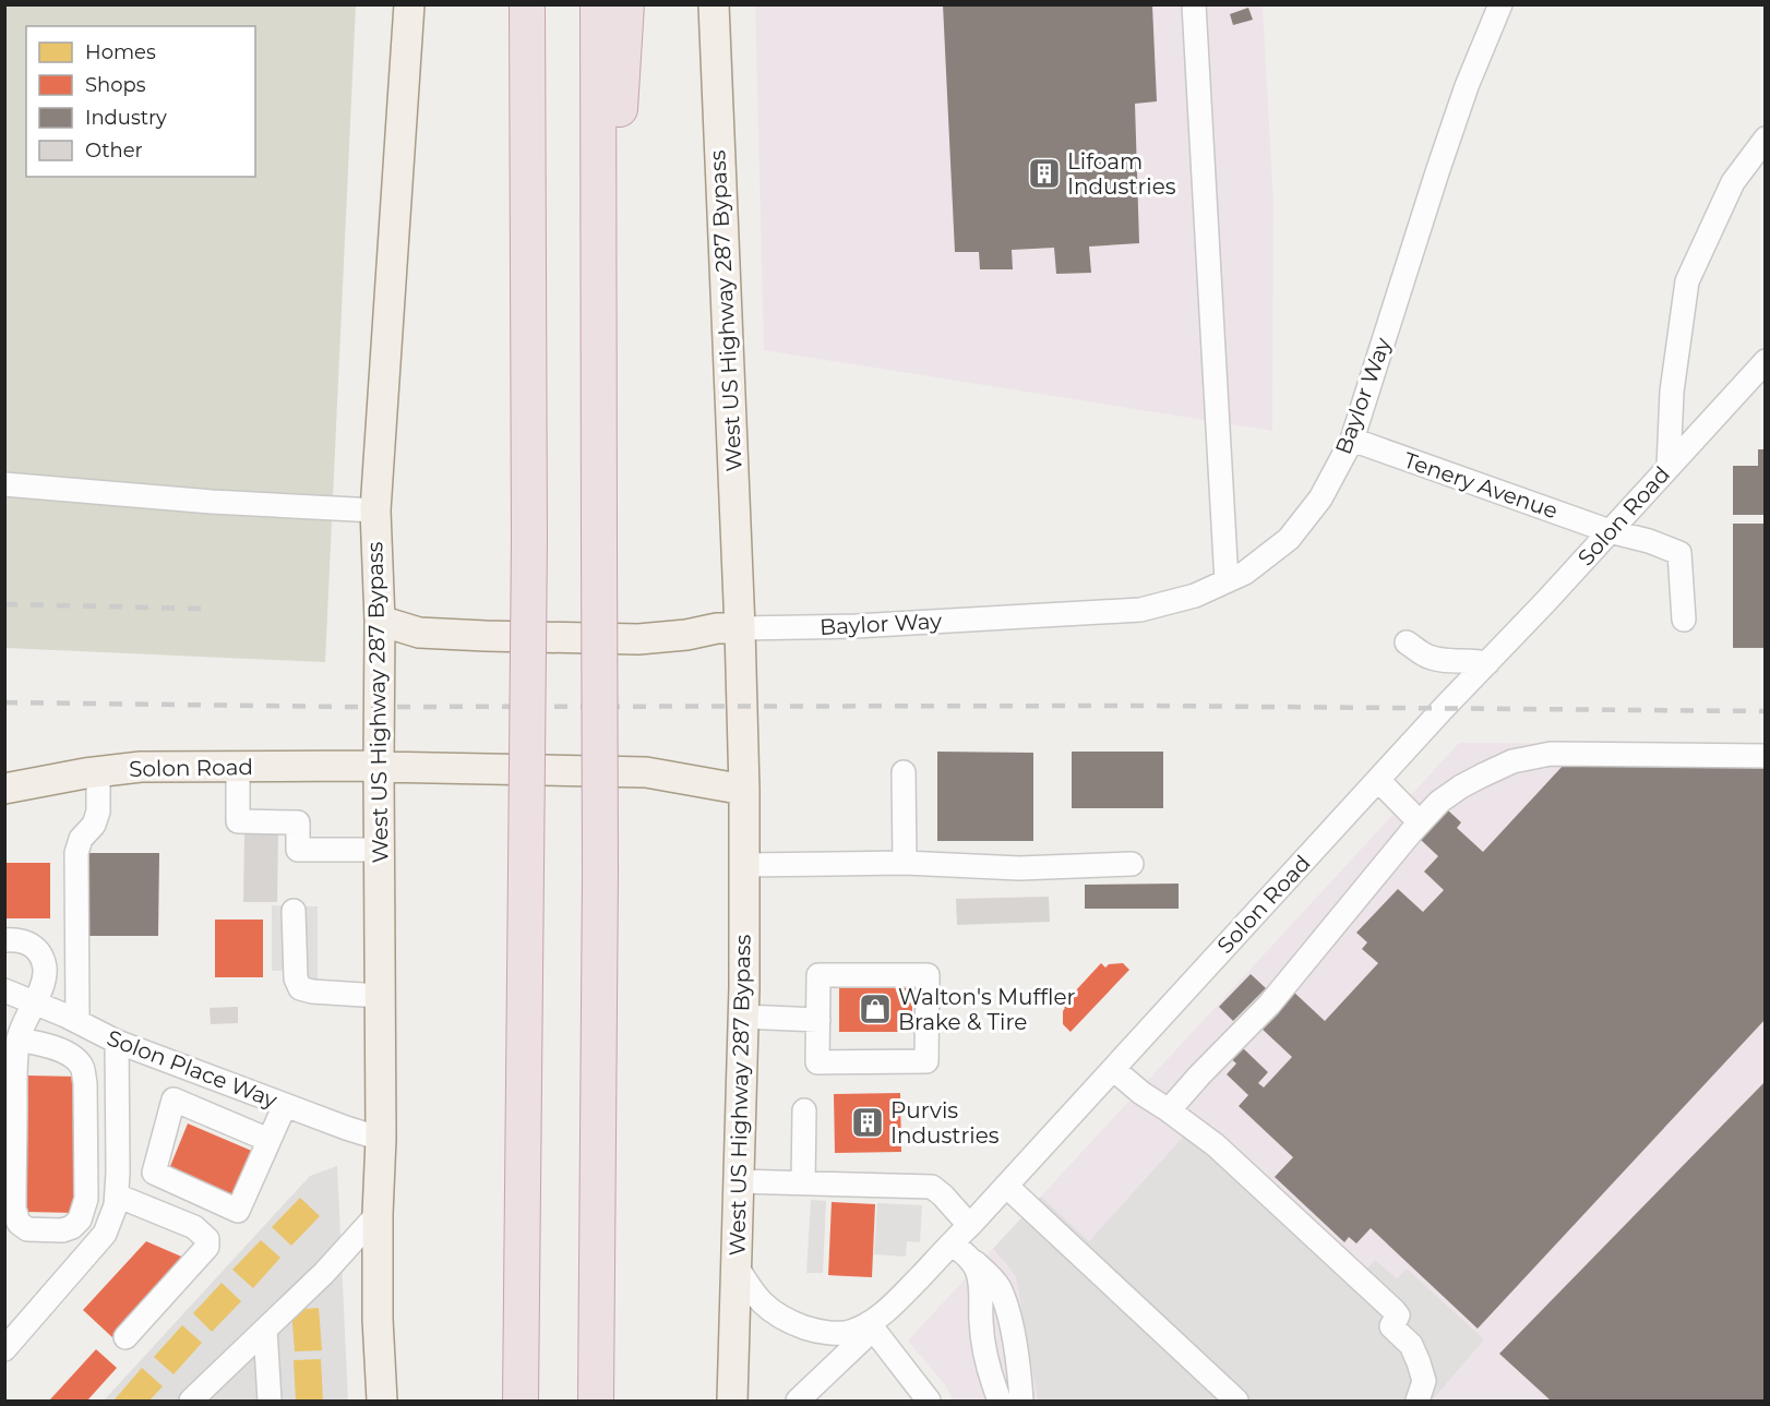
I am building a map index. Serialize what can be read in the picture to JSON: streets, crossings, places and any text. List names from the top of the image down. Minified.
{"streets":{"main road":["West US Highway 287 Bypass","Solon Road"],"street":["Baylor Way","Tenery Avenue","Solon Place Way"]},"crossings":[["West US Highway 287 Bypass","Baylor Way"],["West US Highway 287 Bypass","Solon Road"],["West US Highway 287 Bypass","Solon Place Way"],["Baylor Way","Tenery Avenue"],["Tenery Avenue","Solon Road"]],"places":{"building":["Lifoam Industries","Purvis Industries"],"shop":["Walton's Muffler Brake & Tire"]},"legend":["Homes","Shops","Industry","Other"]}
